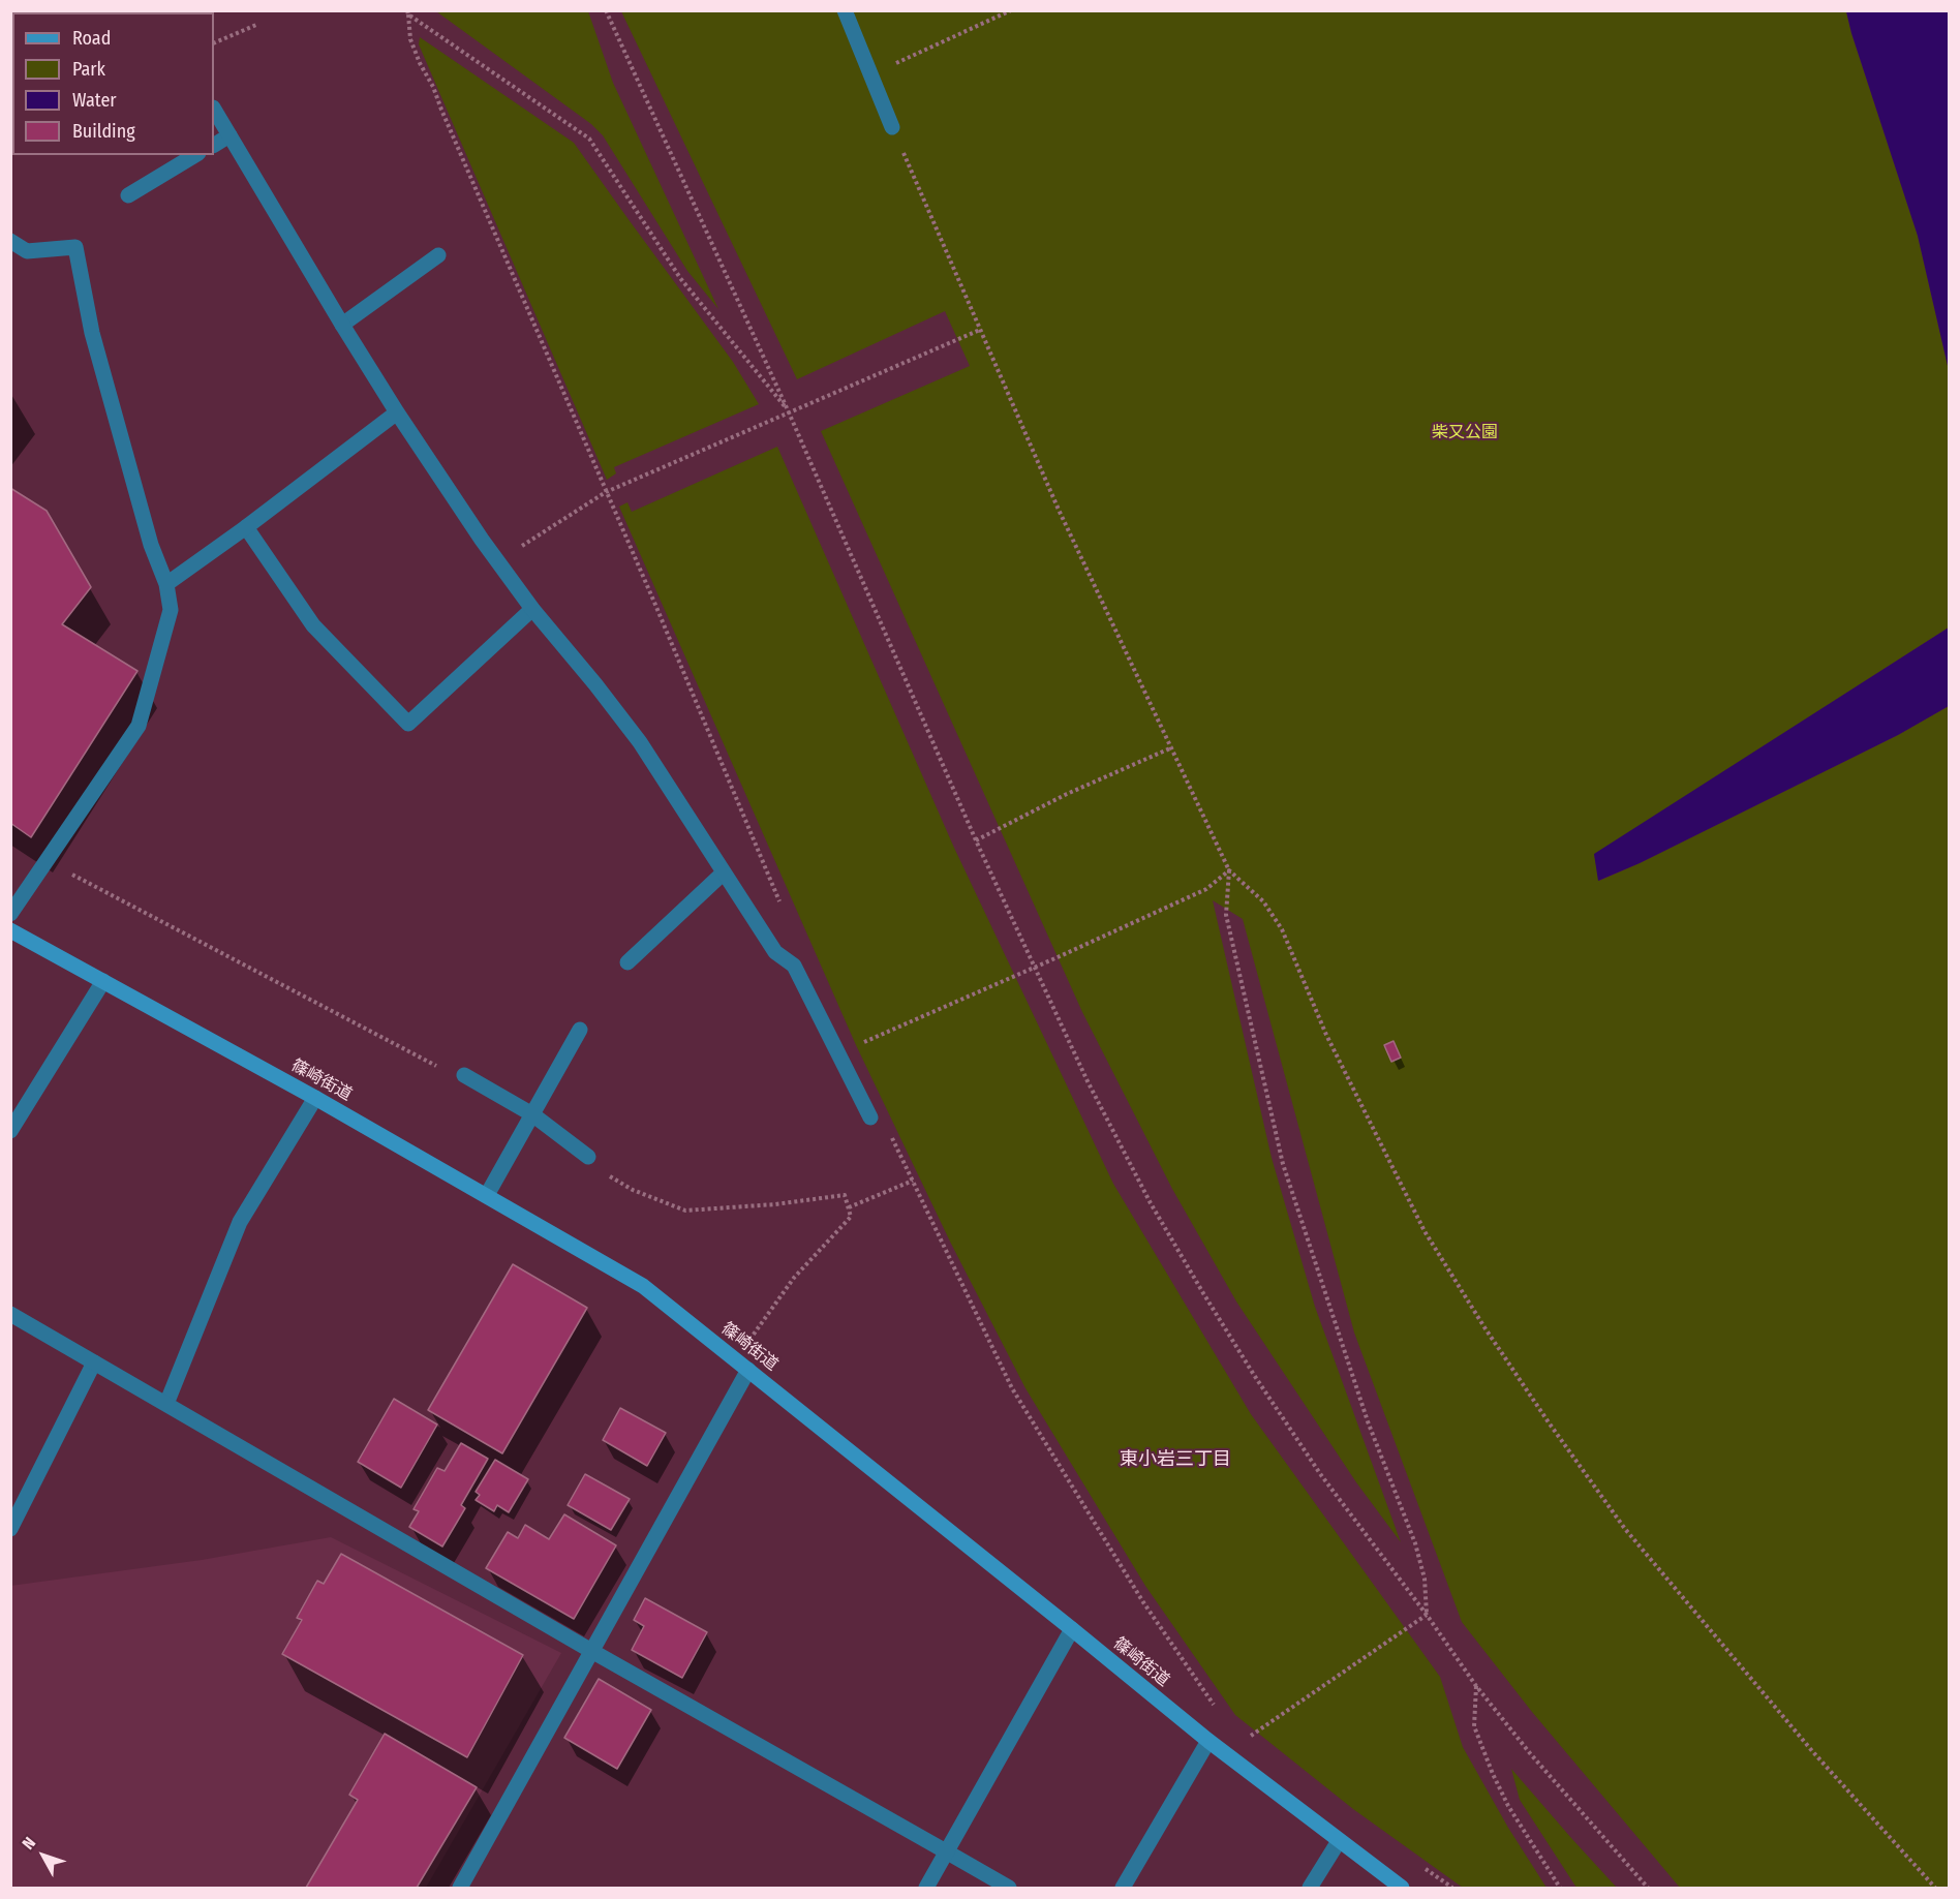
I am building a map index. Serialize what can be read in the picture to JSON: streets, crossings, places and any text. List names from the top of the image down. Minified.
{"streets":{"main road":["篠崎街道"]},"districts":["東小岩三丁目"],"parks":["柴又公園"],"legend":["Road","Park","Water","Building"],"north":"top left"}
